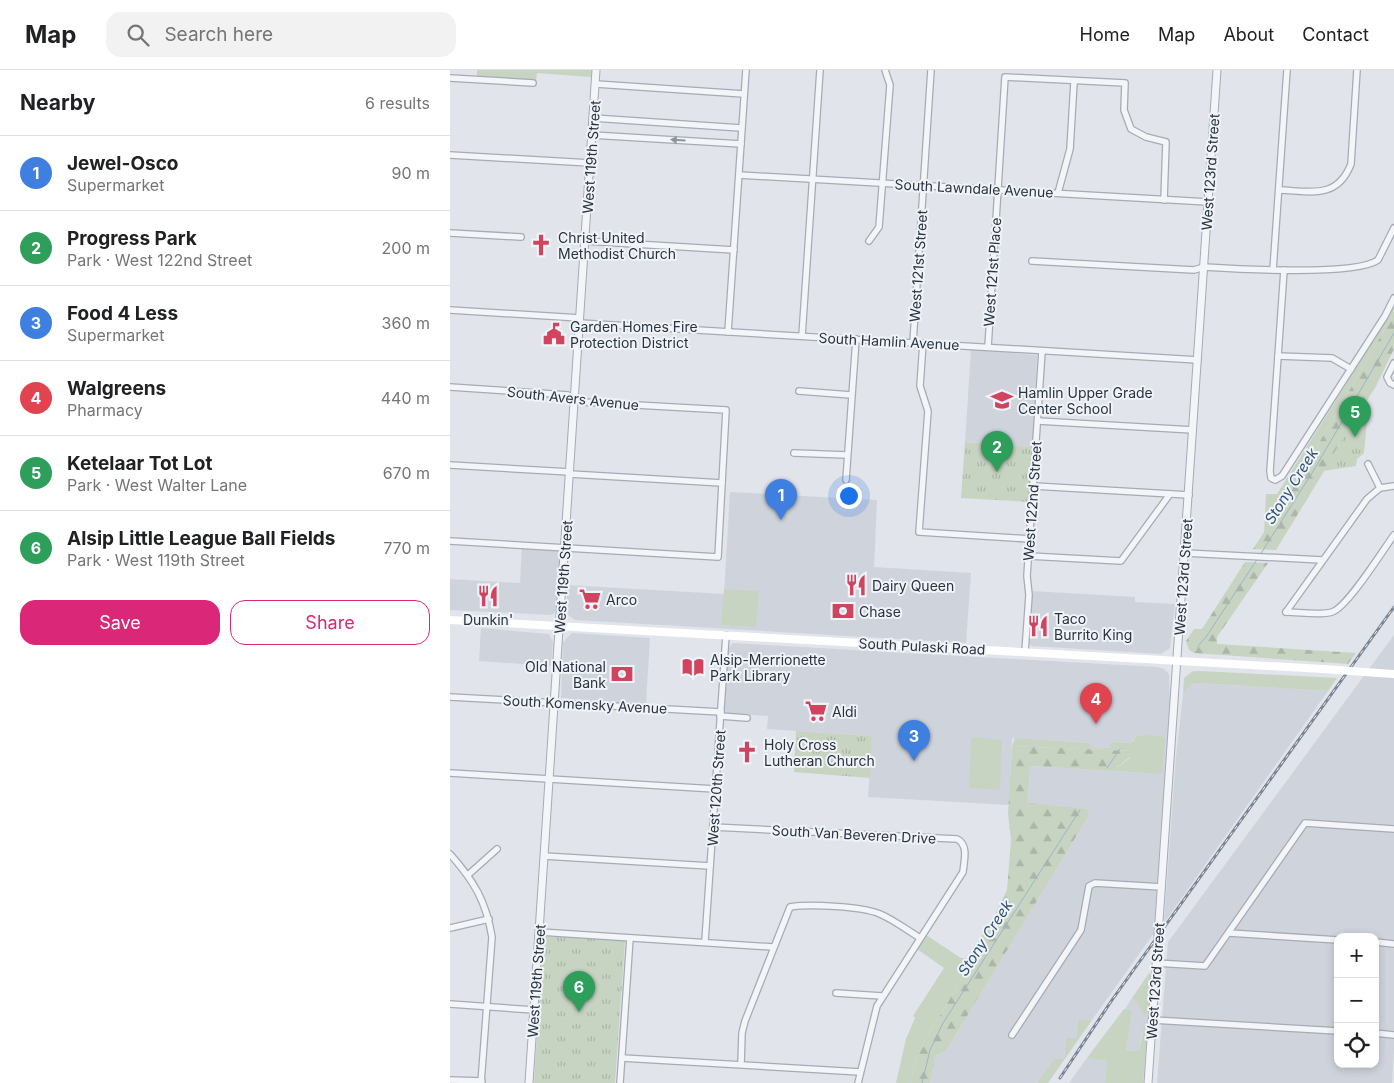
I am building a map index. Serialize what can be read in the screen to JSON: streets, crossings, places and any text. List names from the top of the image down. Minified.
{"streets":{"main road":["South Pulaski Road"],"street":["West 119th Street","West 123rd Street","South Lawndale Avenue","West 121st Street","West 121st Place","South Hamlin Avenue","South Avers Avenue","West 122nd Street","South Komensky Avenue","West 120th Street","South Van Beveren Drive"]},"crossings":[["West 119th Street","South Hamlin Avenue"],["West 119th Street","South Avers Avenue"],["West 119th Street","South Pulaski Road"],["West 119th Street","South Komensky Avenue"],["West 123rd Street","South Lawndale Avenue"],["West 123rd Street","South Hamlin Avenue"],["West 123rd Street","South Pulaski Road"],["South Lawndale Avenue","West 121st Street"],["South Lawndale Avenue","West 121st Place"],["West 121st Street","South Hamlin Avenue"],["West 121st Place","South Hamlin Avenue"],["South Hamlin Avenue","West 122nd Street"],["West 122nd Street","South Pulaski Road"],["South Pulaski Road","West 120th Street"],["South Komensky Avenue","West 120th Street"],["West 120th Street","South Van Beveren Drive"]],"water":["Stony Creek"],"places":{"church":["Christ United Methodist Church","Holy Cross Lutheran Church"],"public building":["Garden Homes Fire Protection District"],"school or university":["Hamlin Upper Grade Center School"],"restaurant":["Dairy Queen","Dunkin'","Taco Burrito King"],"supermarket":["Arco","Aldi"],"bank":["Chase","Old National Bank"],"library":["Alsip-Merrionette Park Library"]},"page":{"header":"Map","search":"Search here","nav":["Home","Map","About","Contact"],"heading":["Nearby","6 results"],"list":[{"mark":"1","name":"Jewel-Osco","note":"Supermarket","value":"90 m"},{"mark":"2","name":"Progress Park","note":"Park · West 122nd Street","value":"200 m"},{"mark":"3","name":"Food 4 Less","note":"Supermarket","value":"360 m"},{"mark":"4","name":"Walgreens","note":"Pharmacy","value":"440 m"},{"mark":"5","name":"Ketelaar Tot Lot","note":"Park · West Walter Lane","value":"670 m"},{"mark":"6","name":"Alsip Little League Ball Fields","note":"Park · West 119th Street","value":"770 m"}],"pins":["5","2","1","4","3","6"],"buttons":["Save","Share"],"map_buttons":["+","−"]}}
